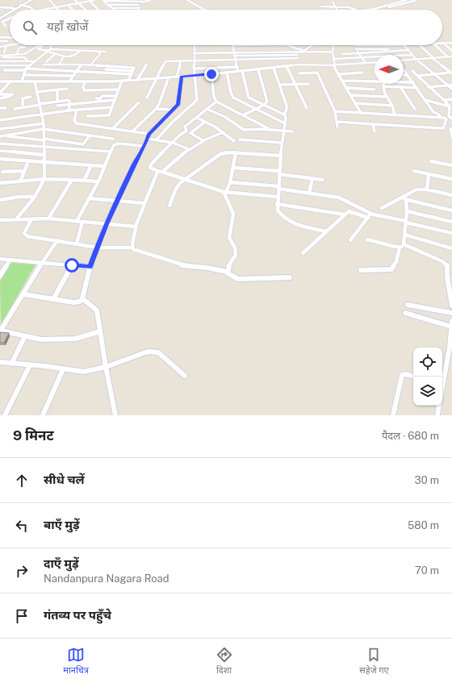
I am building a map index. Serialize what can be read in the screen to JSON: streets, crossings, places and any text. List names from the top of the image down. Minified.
{"north":"left","page":{"search":"यहाँ खोजें","heading":["9 मिनट","पैदल · 680 m"],"list":[["सीधे चलें","30 m"],["बाएँ मुड़ें","580 m"],["दाएँ मुड़ें","Nandanpura Nagara Road","70 m"],"गंतव्य पर पहुँचे"],"nav":["मानचित्र","दिशा","सहेजे गए"]}}
